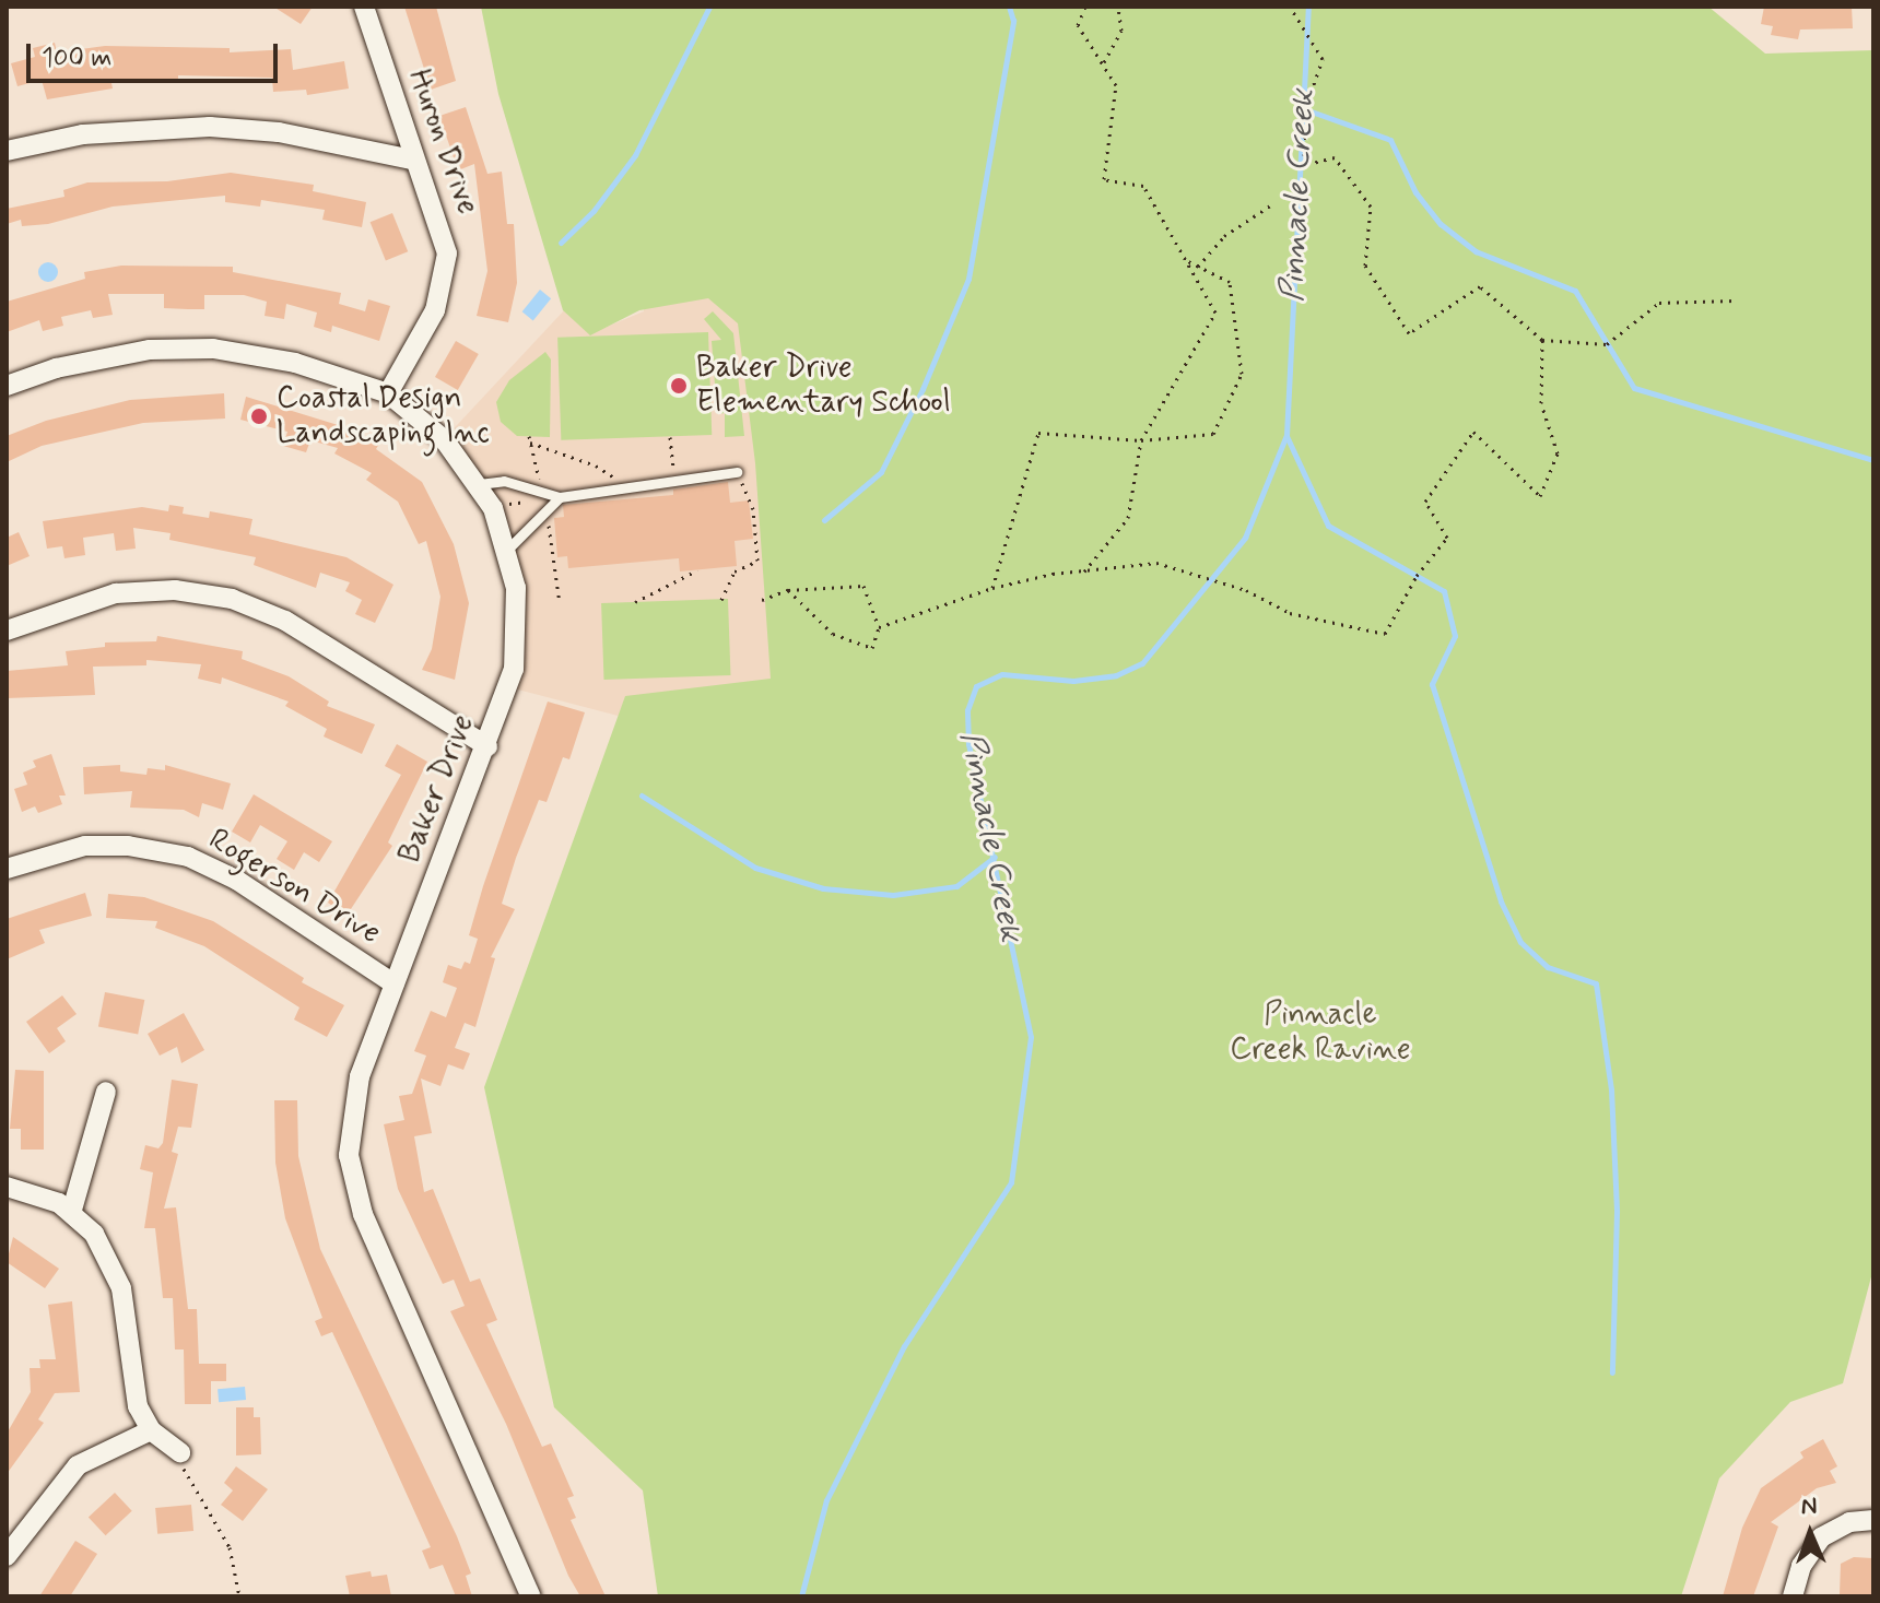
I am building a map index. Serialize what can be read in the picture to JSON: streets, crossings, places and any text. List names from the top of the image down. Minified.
{"streets":{"street":["Huron Drive","Baker Drive","Rogerson Drive"]},"crossings":[["Huron Drive","Baker Drive"],["Baker Drive","Rogerson Drive"]],"water":["Pinnacle Creek"],"parks":["Pinnacle Creek Ravine"],"places":["Baker Drive Elementary School","Coastal Design Landscaping Inc"],"scale_bar":"100 m","north":"top"}
